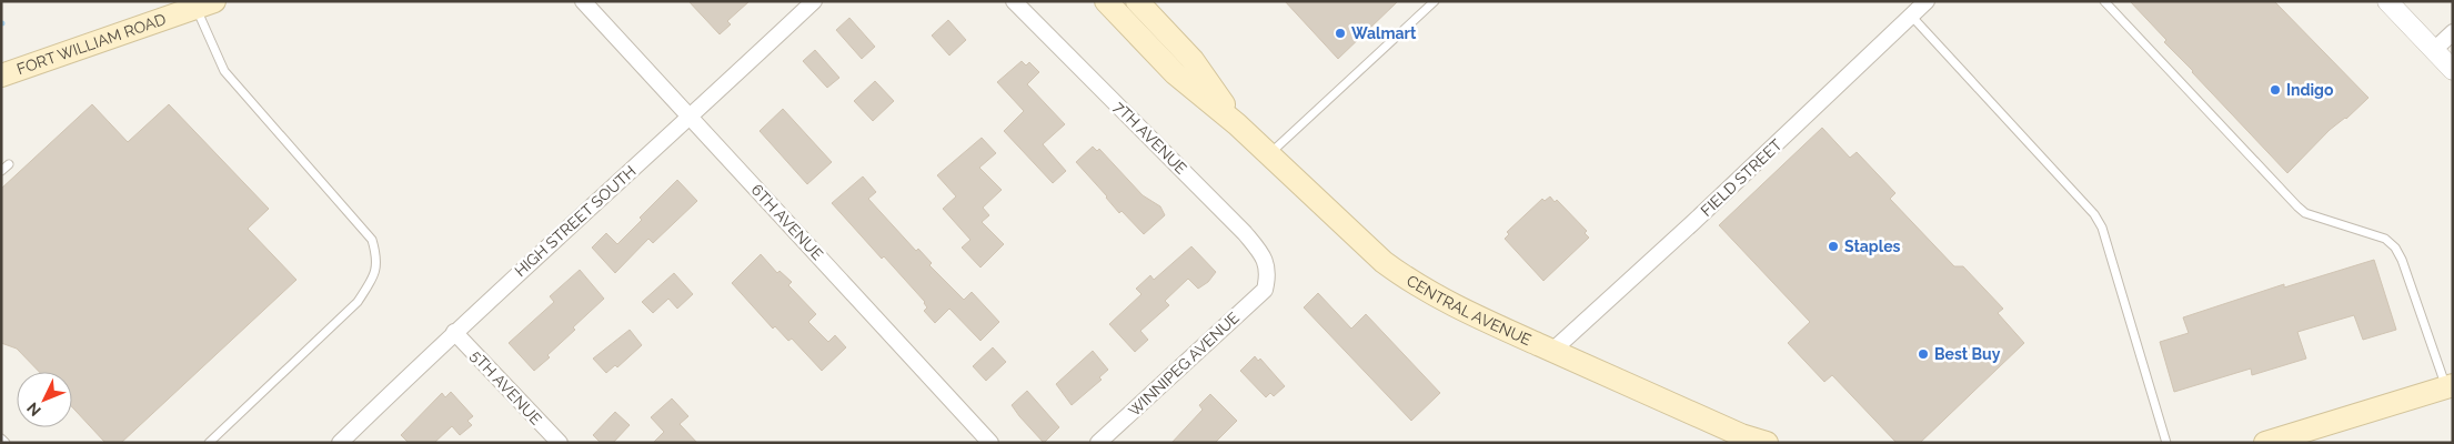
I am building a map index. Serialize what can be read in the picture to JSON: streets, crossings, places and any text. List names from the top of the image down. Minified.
{"streets":{"main road":["FORT WILLIAM ROAD","CENTRAL AVENUE"],"street":["7TH AVENUE","FIELD STREET","HIGH STREET SOUTH","6TH AVENUE","WINNIPEG AVENUE","5TH AVENUE"]},"crossings":[["7TH AVENUE","WINNIPEG AVENUE"],["FIELD STREET","CENTRAL AVENUE"],["HIGH STREET SOUTH","6TH AVENUE"],["HIGH STREET SOUTH","5TH AVENUE"]],"places":["Walmart","Indigo","Staples","Best Buy"],"north":"bottom left"}
